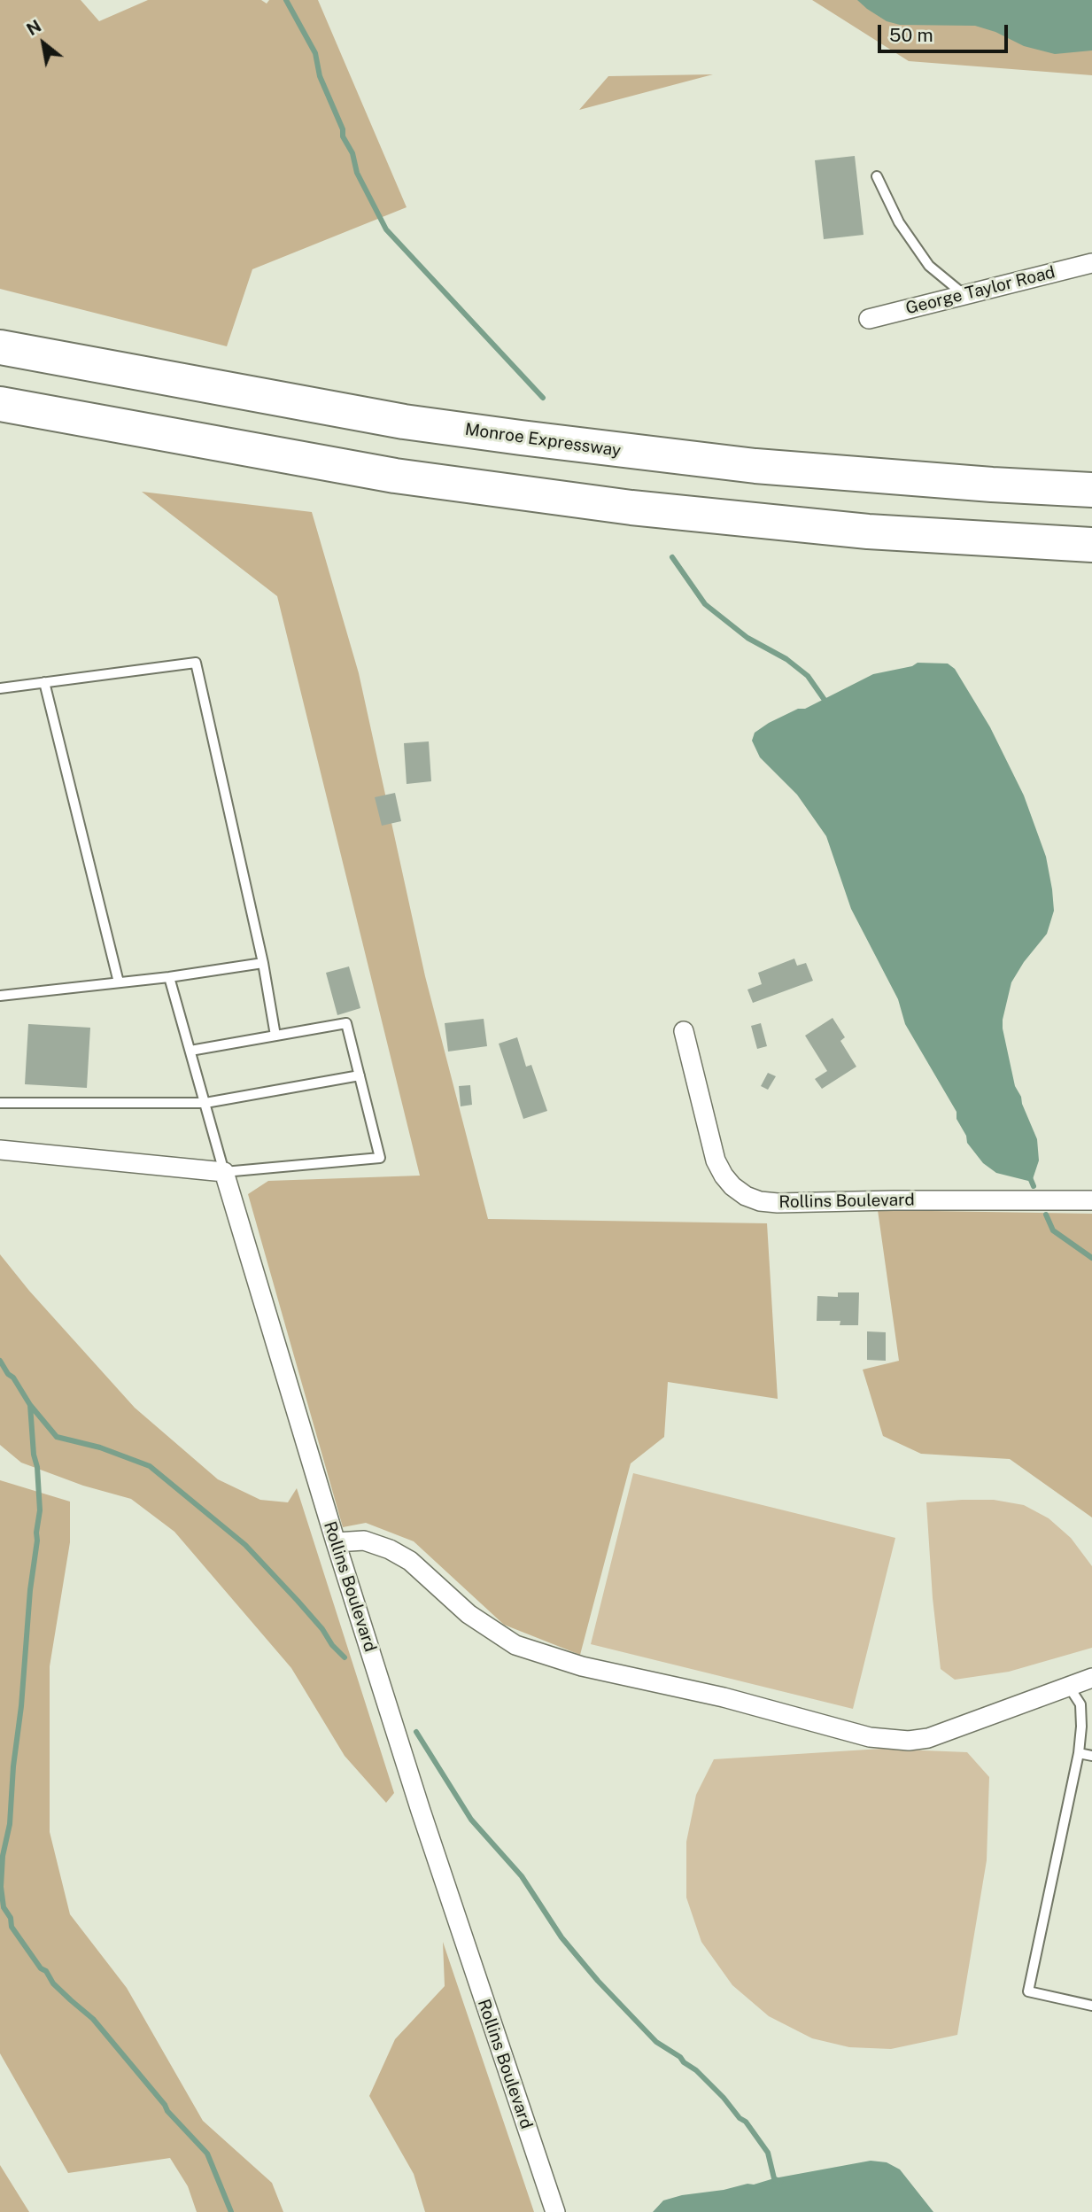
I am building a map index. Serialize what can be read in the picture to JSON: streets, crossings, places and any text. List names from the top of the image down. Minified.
{"streets":{"highway":["Monroe Expressway"],"street":["George Taylor Road","Rollins Boulevard"]},"scale_bar":"50 m","north":"top left"}
